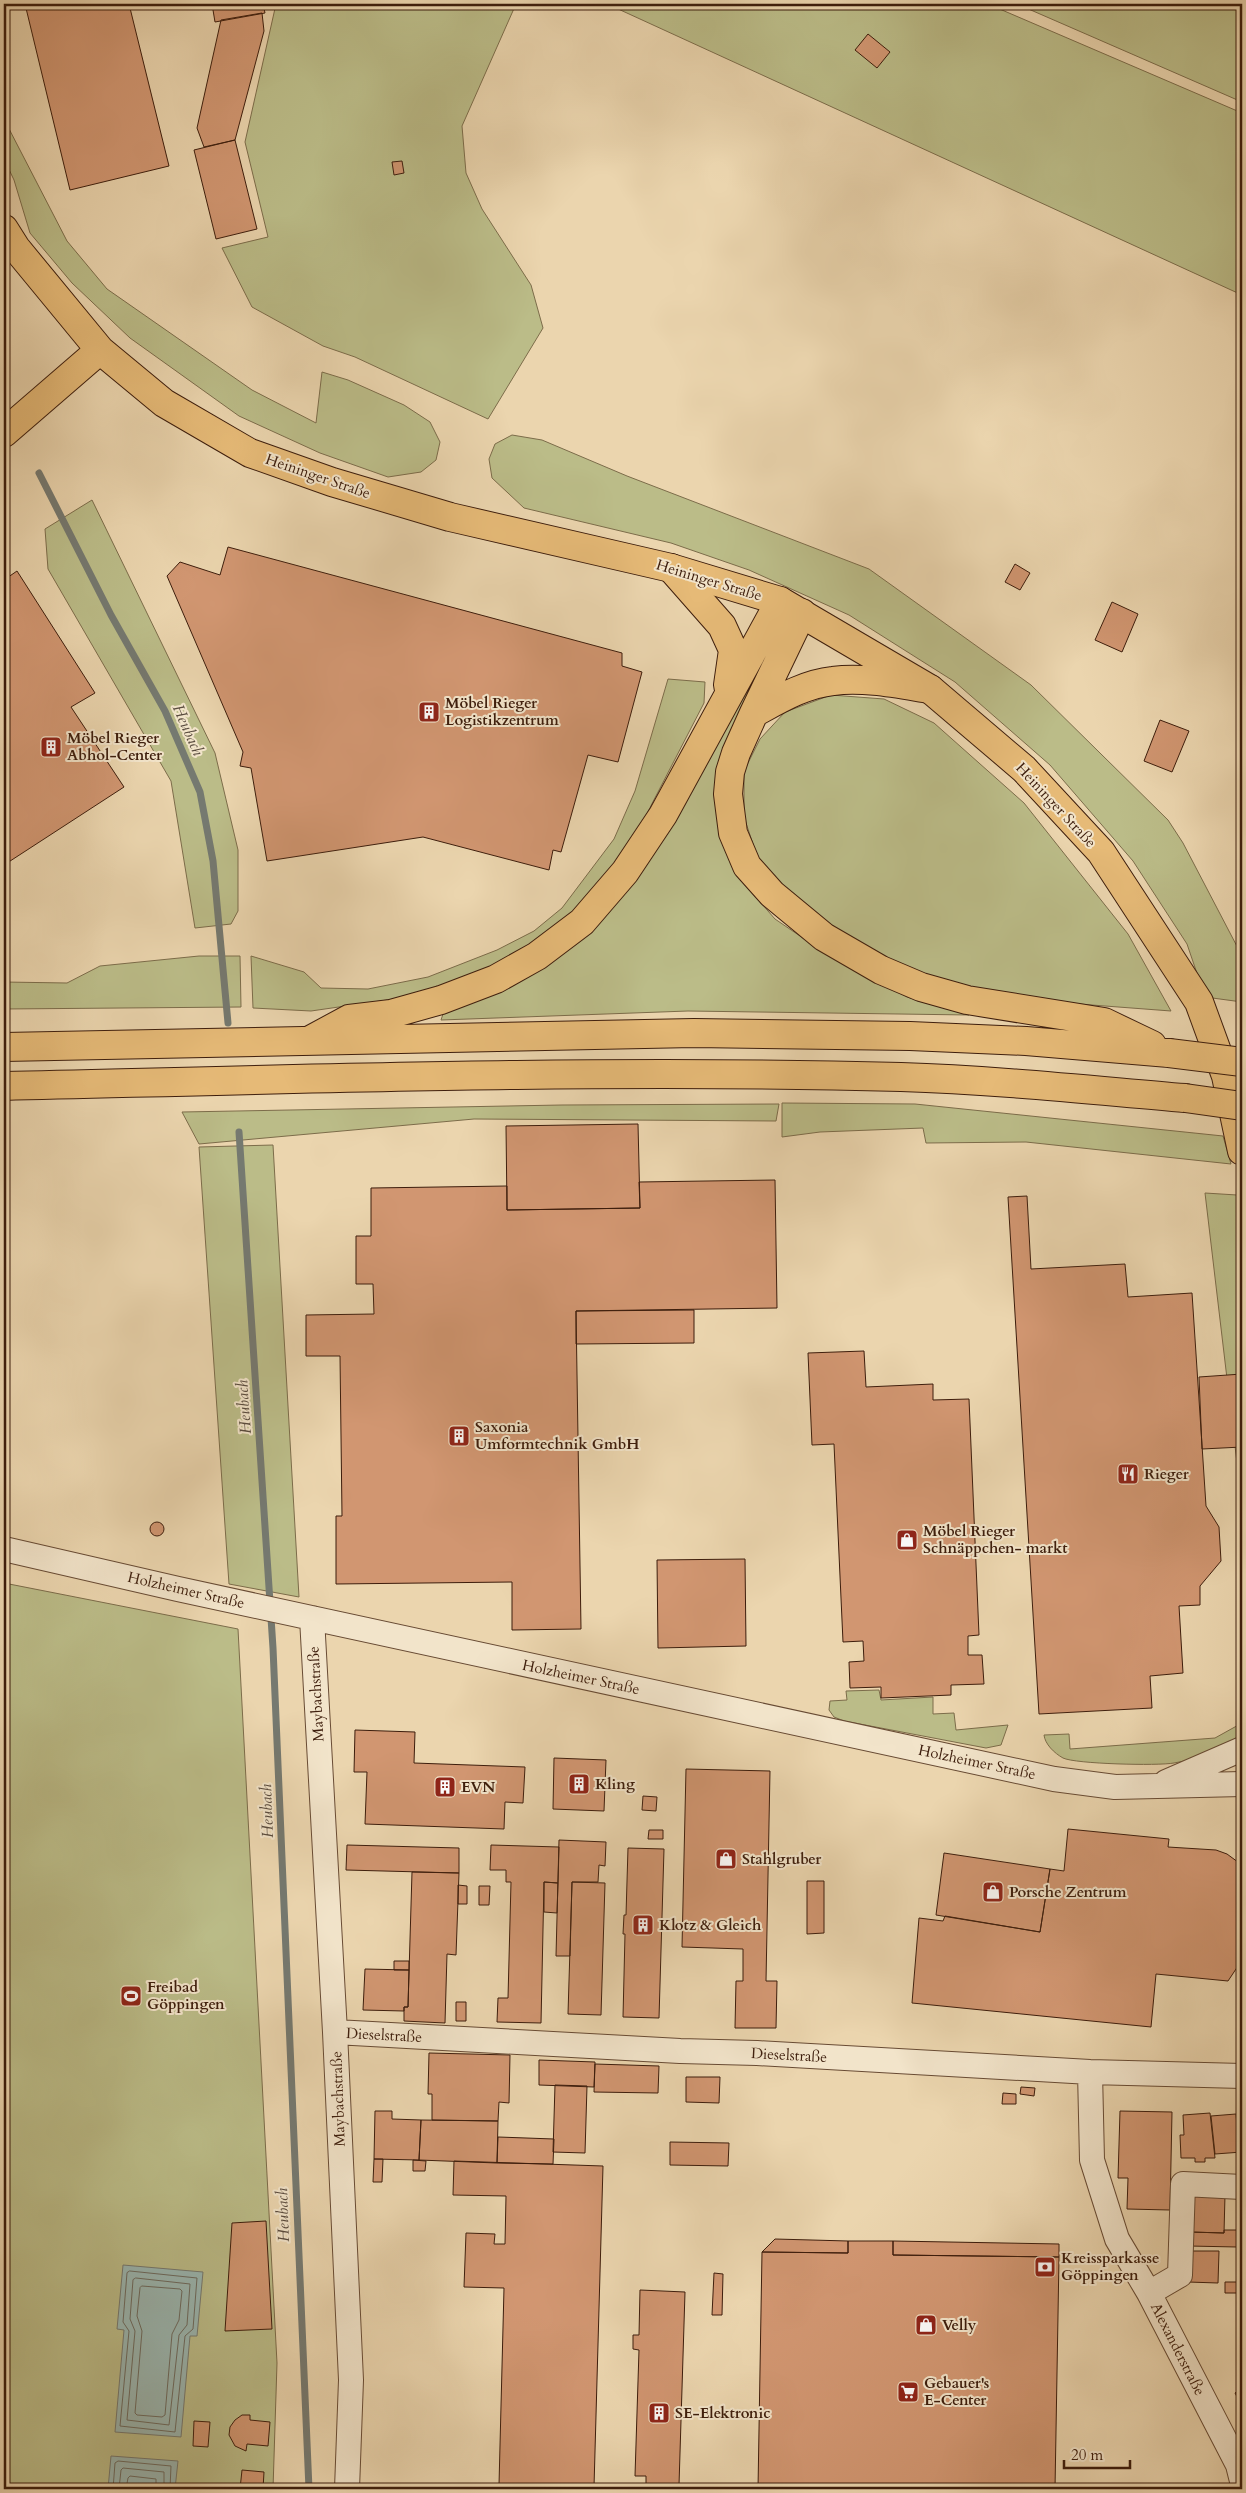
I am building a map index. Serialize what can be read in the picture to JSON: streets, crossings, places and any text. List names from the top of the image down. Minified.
{"streets":{"main road":["Heininger Straße"],"street":["Holzheimer Straße","Maybachstraße","Dieselstraße","Alexanderstraße"]},"crossings":[["Holzheimer Straße","Maybachstraße"],["Maybachstraße","Dieselstraße"],["Dieselstraße","Alexanderstraße"]],"water":["Heubach"],"places":{"building":["Möbel Rieger Logistikzentrum","Möbel Rieger Abhol-Center","Saxonia Umformtechnik GmbH","Kling","EVN","Klotz & Gleich","SE-Elektronic"],"restaurant":["Rieger"],"shop":["Möbel Rieger Schnäppchen- markt","Stahlgruber","Porsche Zentrum","Velly"],"sports":["Freibad Göppingen"],"bank":["Kreissparkasse Göppingen"],"supermarket":["Gebauer's E-Center"]},"scale_bar":"20 m"}
